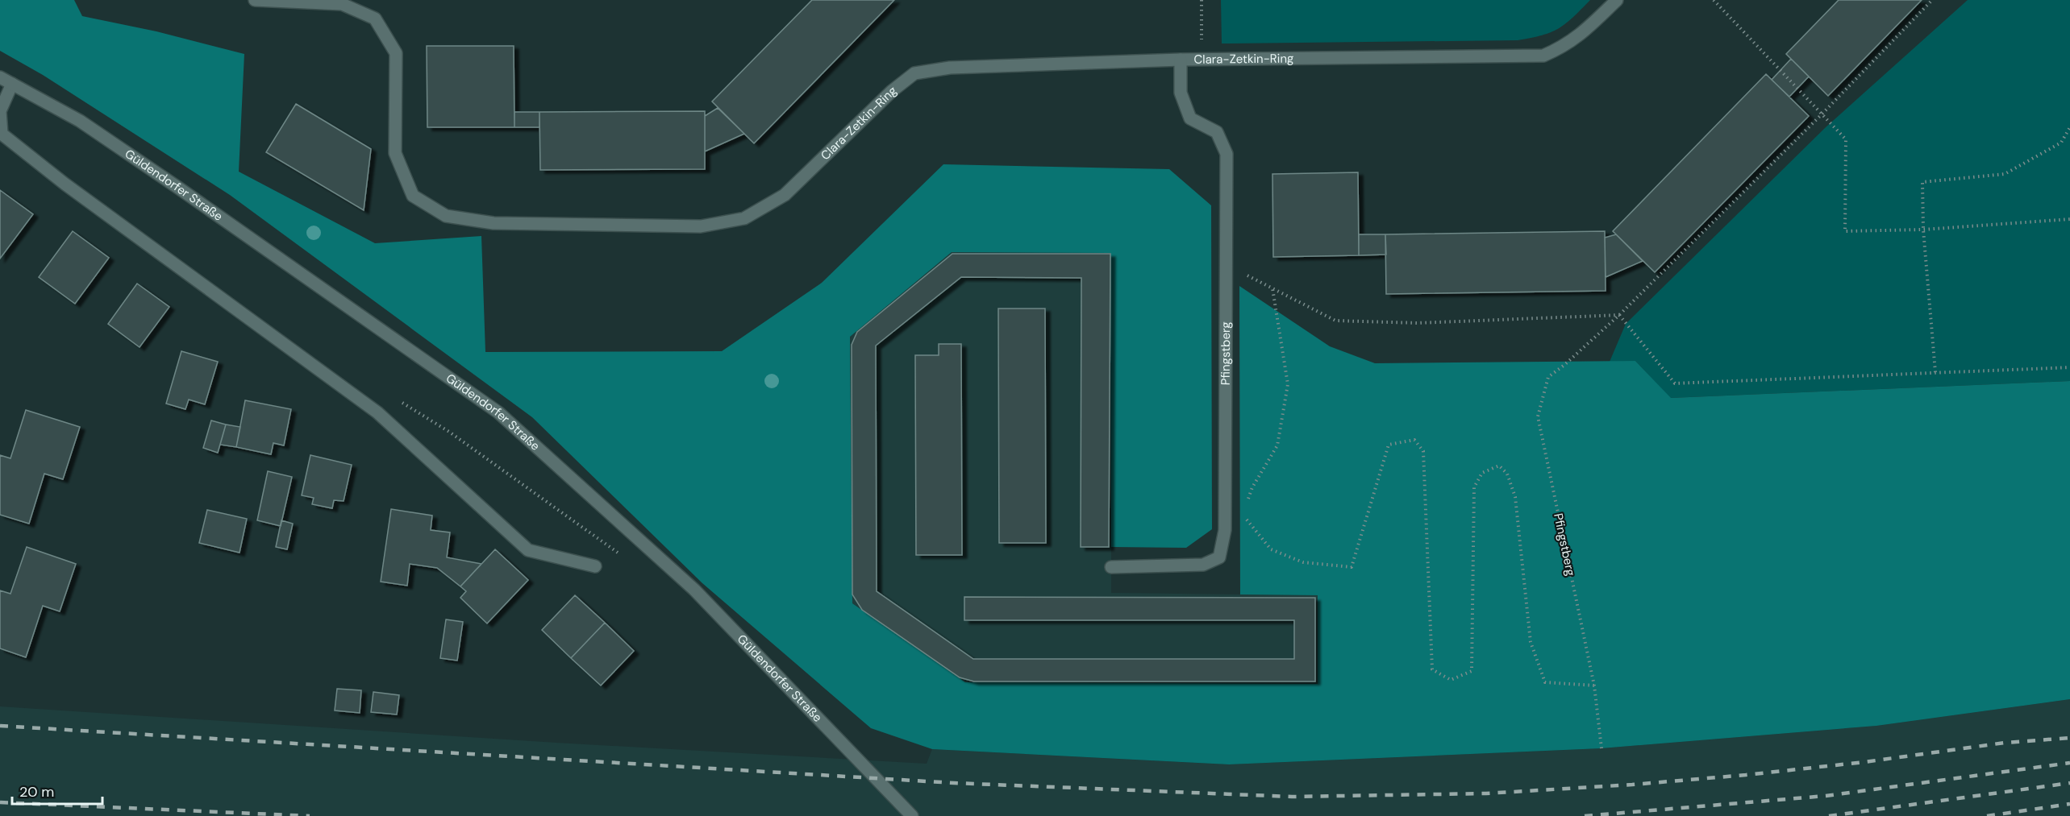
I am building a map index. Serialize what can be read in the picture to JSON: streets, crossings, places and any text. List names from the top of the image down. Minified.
{"streets":{"street":["Clara-Zetkin-Ring","Güldendorfer Straße","Pfingstberg"]},"crossings":[["Clara-Zetkin-Ring","Pfingstberg"]],"scale_bar":"20 m"}
